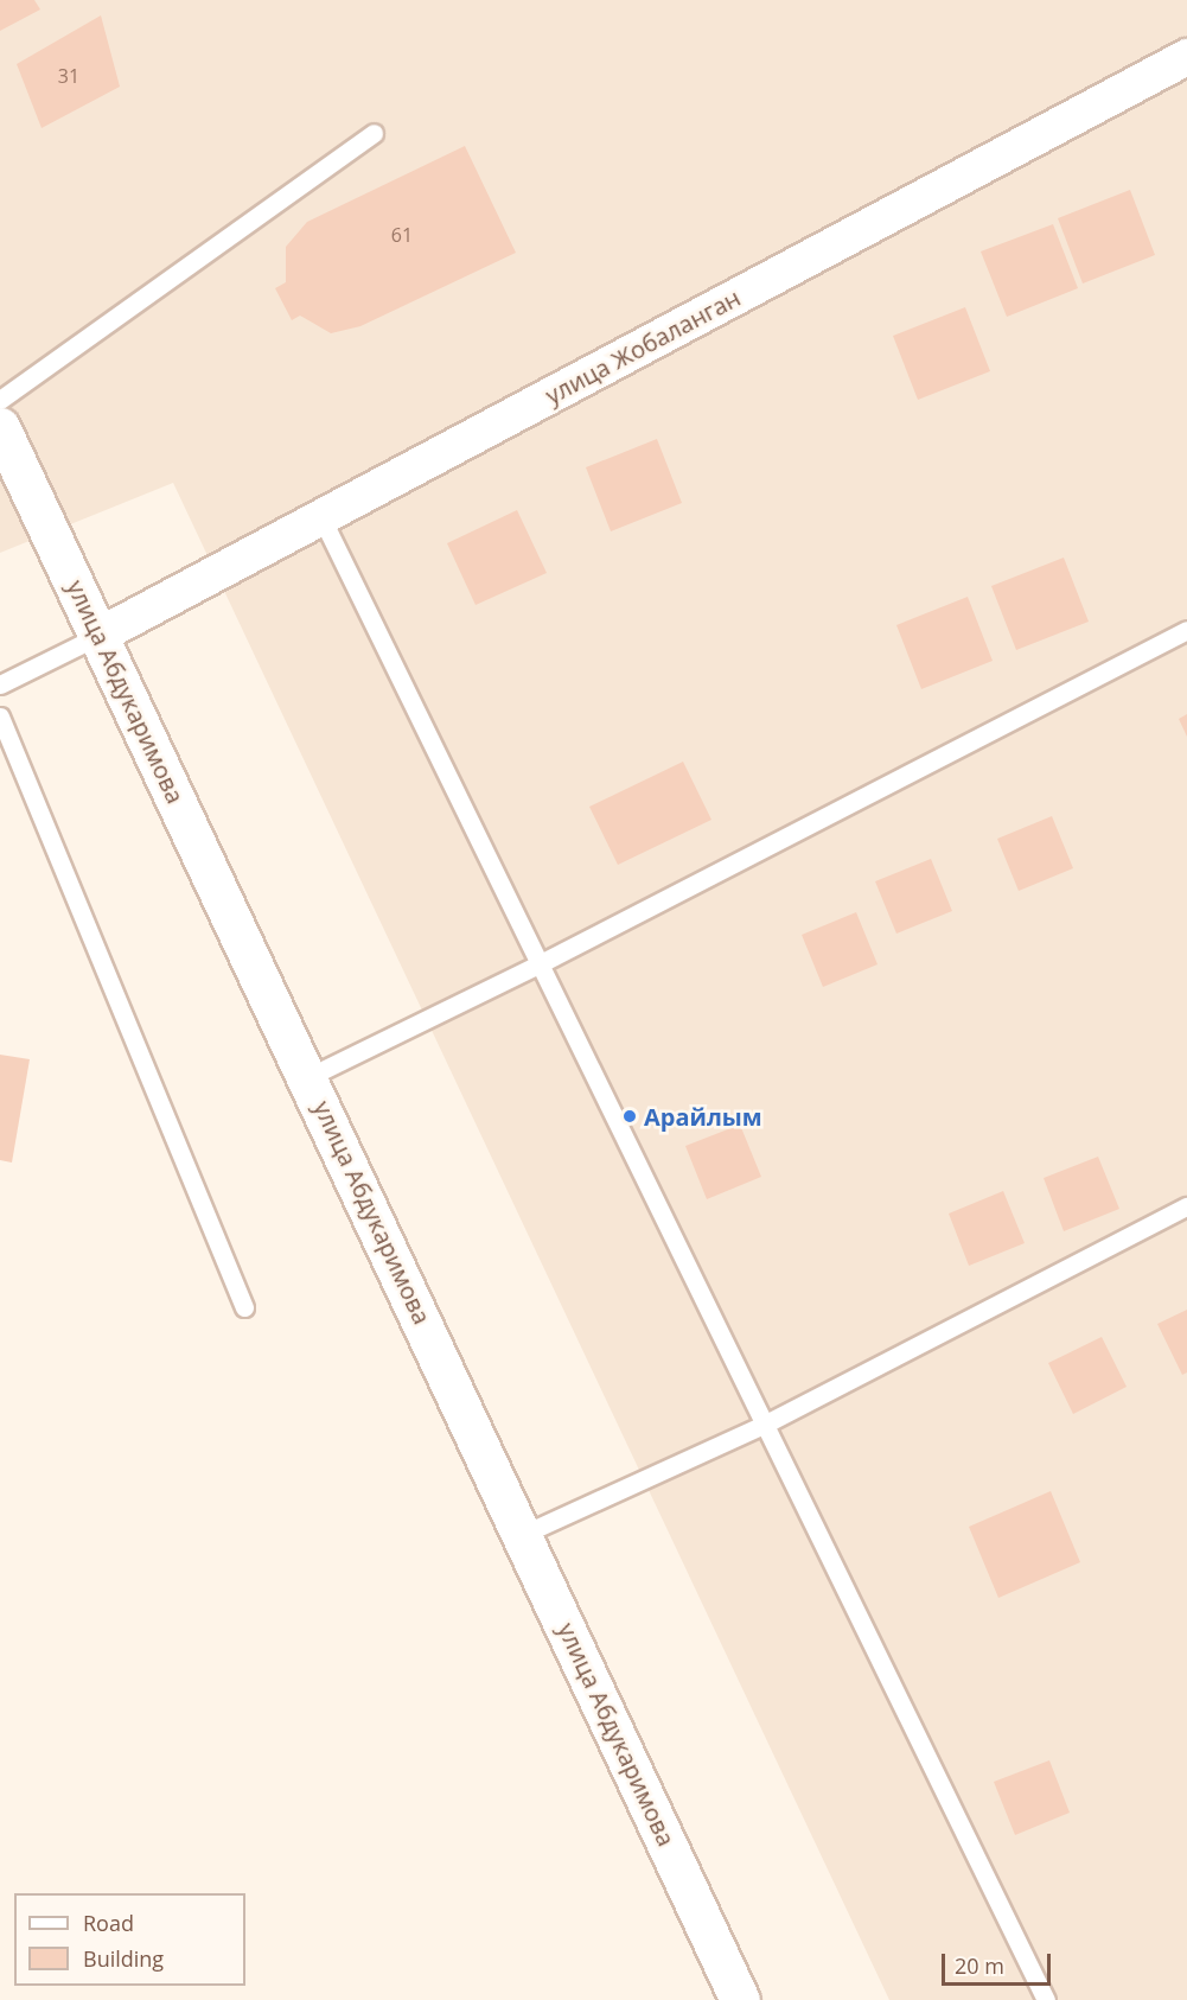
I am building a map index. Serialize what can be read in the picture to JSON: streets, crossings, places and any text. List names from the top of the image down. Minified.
{"streets":{"main road":["улица Абдукаримова"],"street":["улица Жобаланган"]},"crossings":[["улица Жобаланган","улица Абдукаримова"]],"places":["Арайлым"],"house_numbers":["31","61"],"legend":["Road","Building"],"scale_bar":"20 m"}
